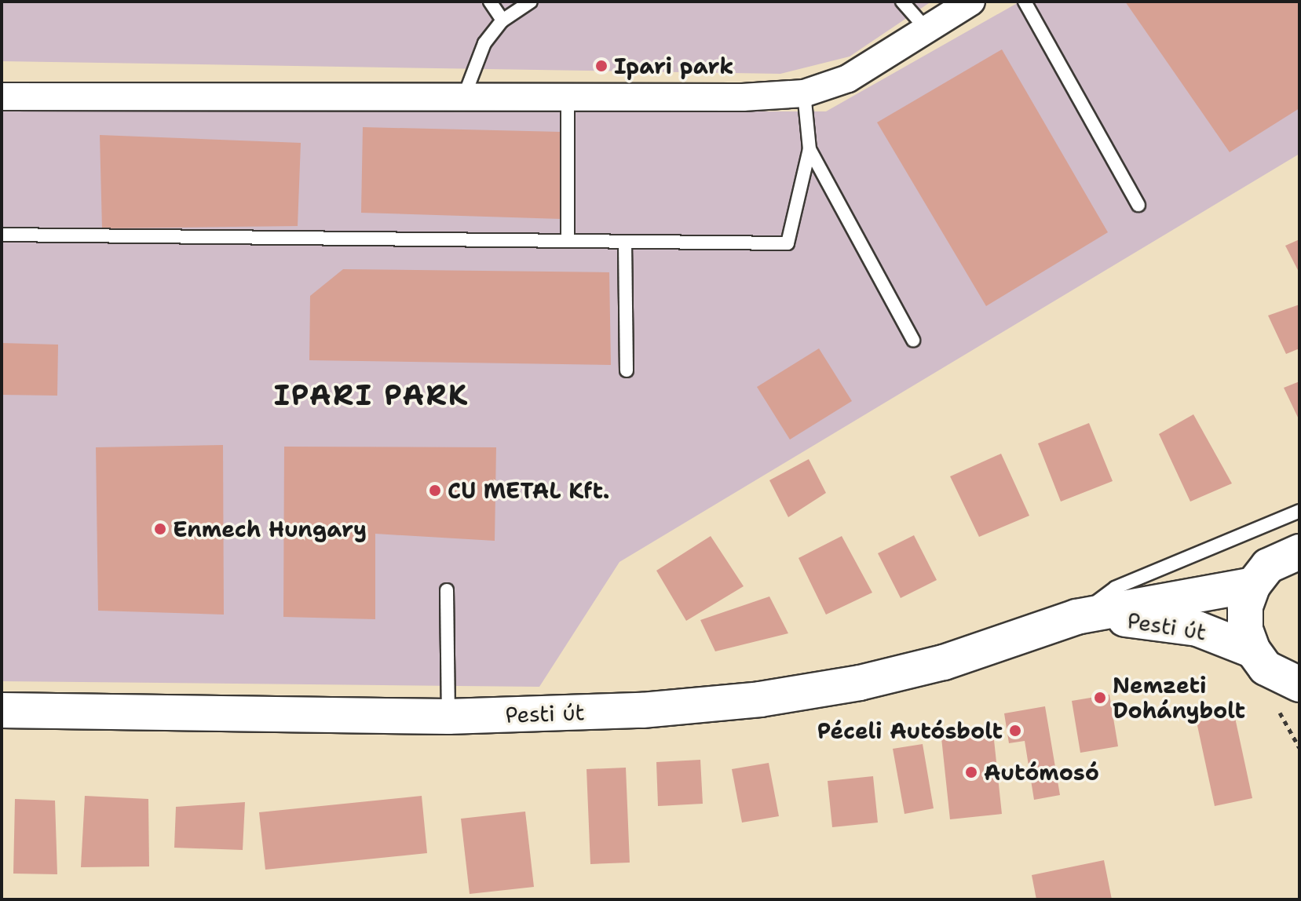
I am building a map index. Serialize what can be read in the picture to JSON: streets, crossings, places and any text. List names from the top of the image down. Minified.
{"streets":{"main road":["Pesti út"]},"districts":["IPARI PARK"],"places":["Ipari park","CU METAL Kft.","Enmech Hungary","Nemzeti Dohánybolt","Péceli Autósbolt","Autómosó"]}
